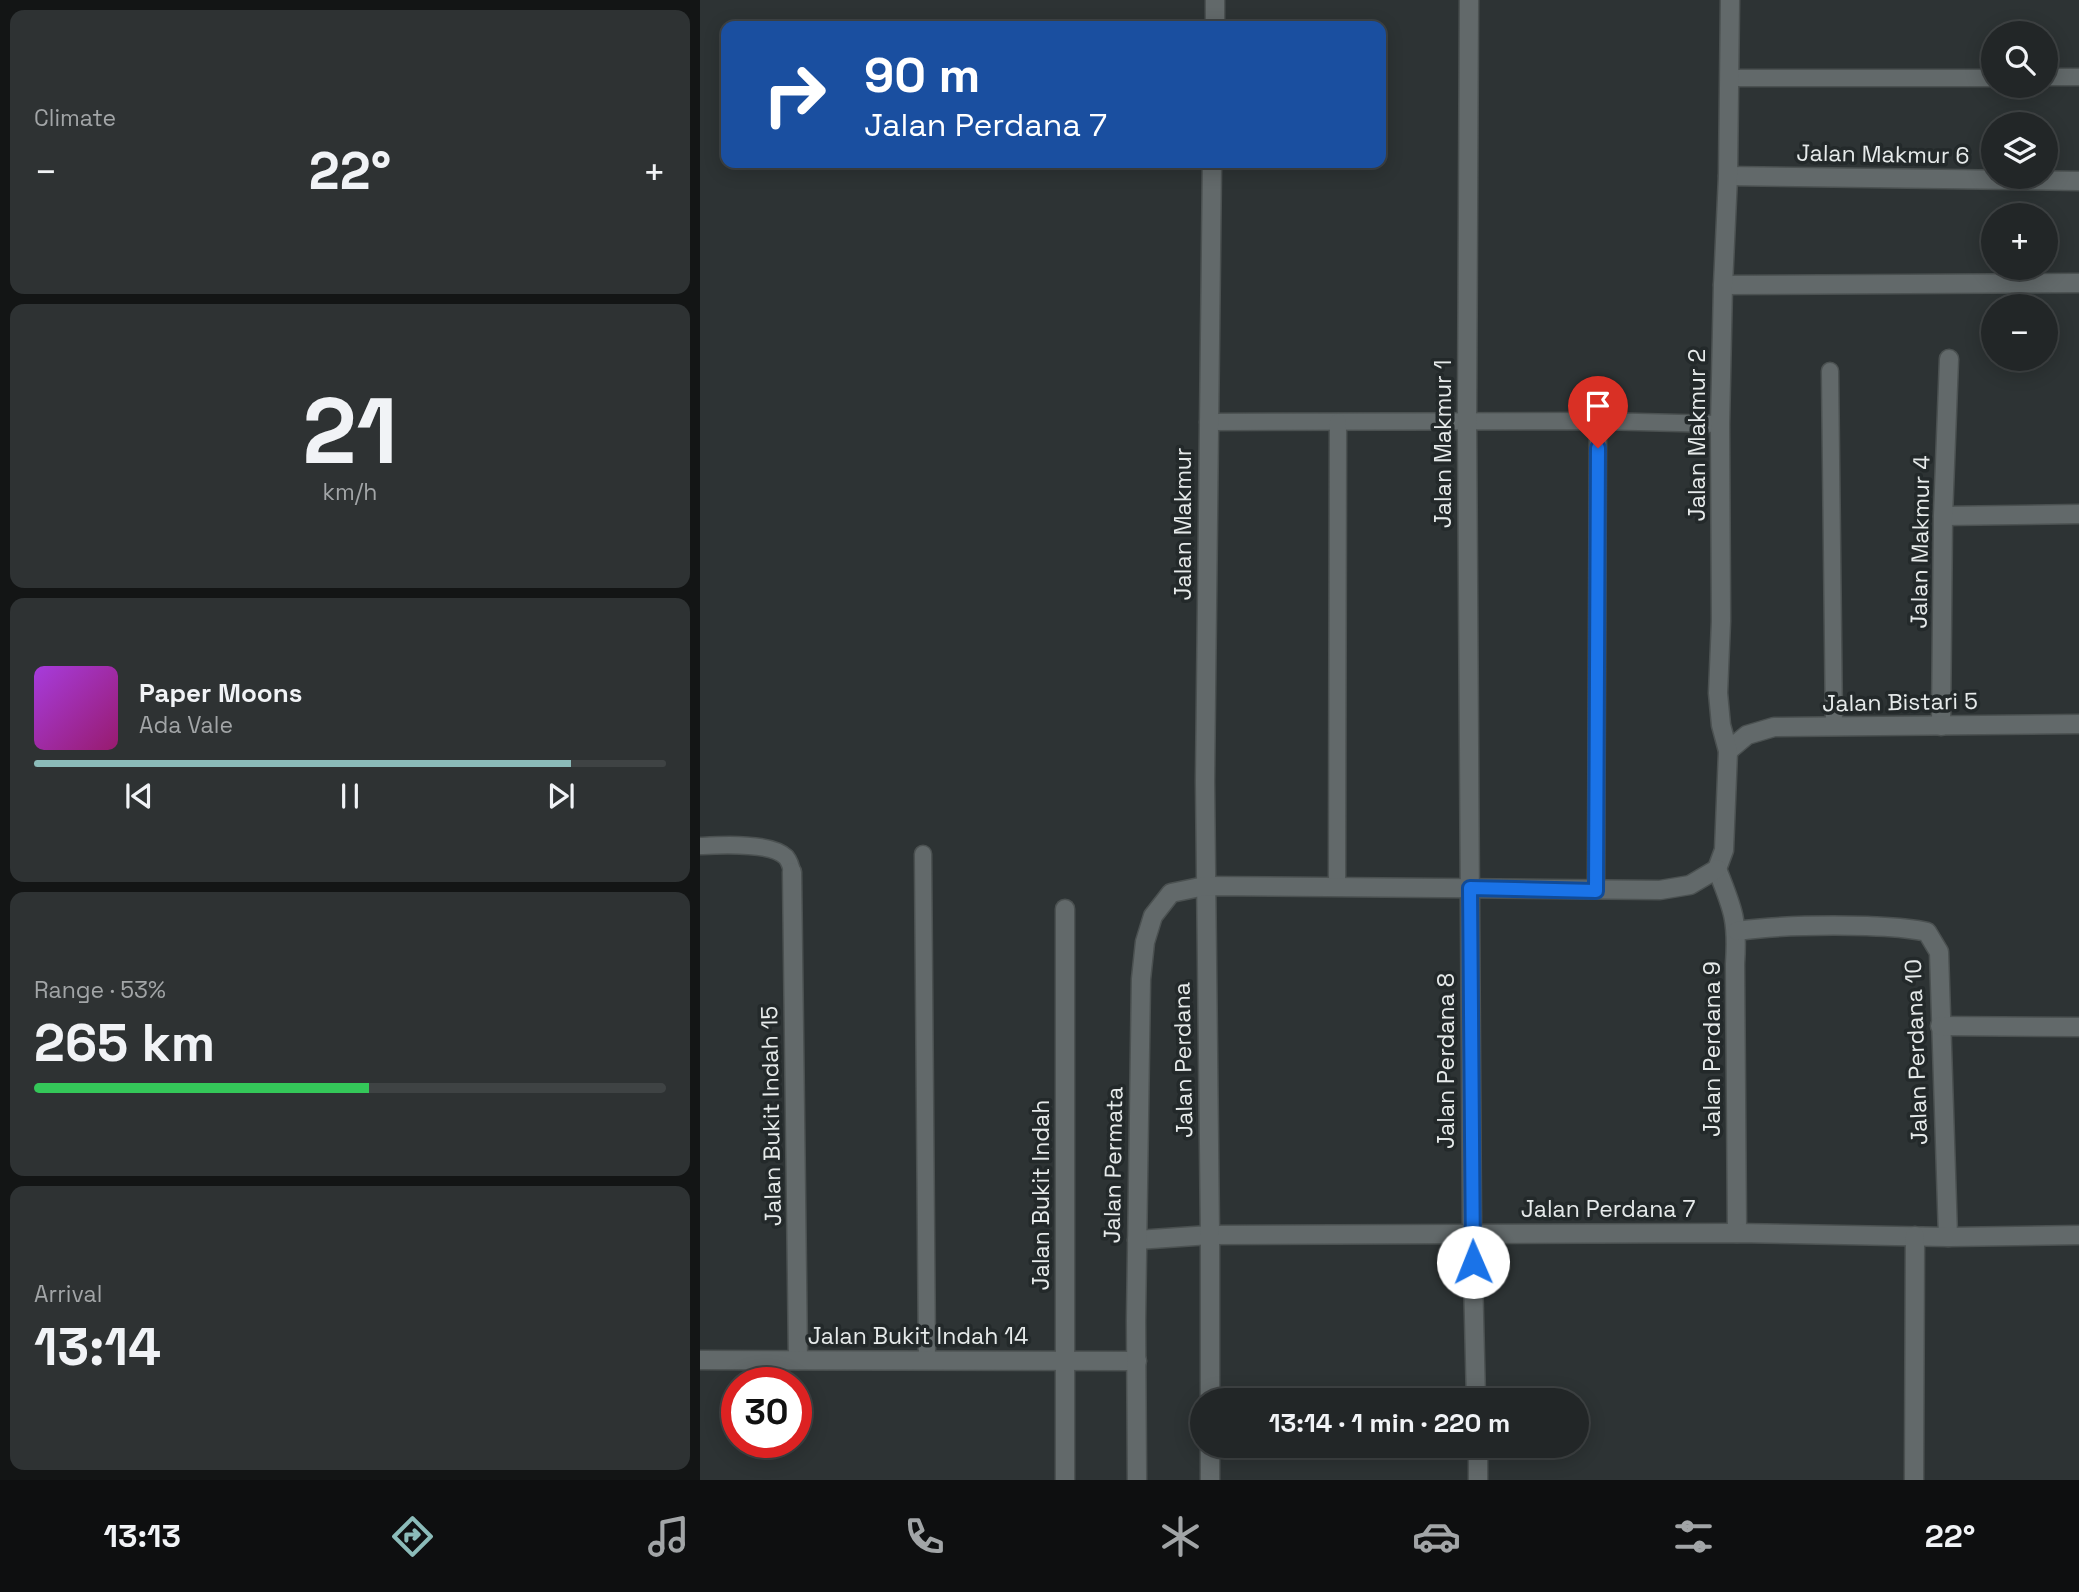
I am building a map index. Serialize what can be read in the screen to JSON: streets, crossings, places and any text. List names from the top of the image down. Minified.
{"streets":{"street":["Jalan Makmur 6","Jalan Makmur 2","Jalan Makmur 1","Jalan Makmur","Jalan Makmur 4","Jalan Bistari 5","Jalan Perdana 9","Jalan Perdana 10","Jalan Perdana","Jalan Perdana 8","Jalan Bukit Indah 15","Jalan Permata","Jalan Bukit Indah","Jalan Perdana 7","Jalan Bukit Indah 14"]},"crossings":[["Jalan Makmur 6","Jalan Makmur 2"],["Jalan Makmur 2","Jalan Bistari 5"],["Jalan Makmur 2","Jalan Perdana 9"],["Jalan Makmur 1","Jalan Perdana 8"],["Jalan Makmur","Jalan Perdana"],["Jalan Makmur","Jalan Permata"],["Jalan Makmur 4","Jalan Bistari 5"],["Jalan Perdana 9","Jalan Perdana 10"],["Jalan Perdana 9","Jalan Perdana 7"],["Jalan Perdana 10","Jalan Perdana 7"],["Jalan Perdana","Jalan Permata"],["Jalan Perdana","Jalan Perdana 7"],["Jalan Perdana 8","Jalan Perdana 7"],["Jalan Bukit Indah 15","Jalan Bukit Indah 14"],["Jalan Permata","Jalan Perdana 7"],["Jalan Permata","Jalan Bukit Indah 14"],["Jalan Bukit Indah","Jalan Bukit Indah 14"]],"page":{"tile":["Climate",["21","km/h"],["Range · 53%","265 km"],["Arrival","13:14"]],"map_buttons":["+","−"],"turn":["90 m","Jalan Perdana 7"],"heat":["−","22°","+"],"song":["Paper Moons","Ada Vale"],"limit":"30","trip":"13:14 · 1 min · 220 m","tabs":["13:13","22°"]}}
